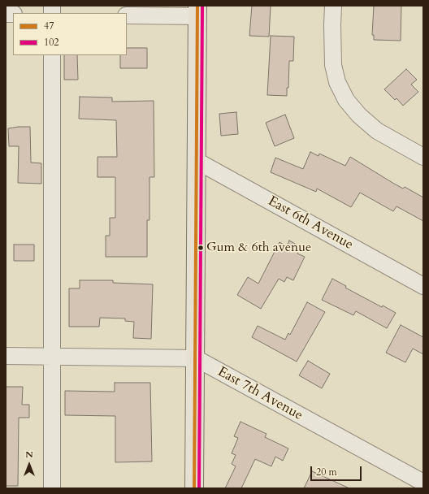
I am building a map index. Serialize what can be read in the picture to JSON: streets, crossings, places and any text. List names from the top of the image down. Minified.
{"streets":{"street":["East 6th Avenue","East 7th Avenue"]},"places":["Gum & 6th avenue"],"lines":["transit line 47","transit line 102"],"legend":["47","102"],"scale_bar":"20 m","north":"top"}
